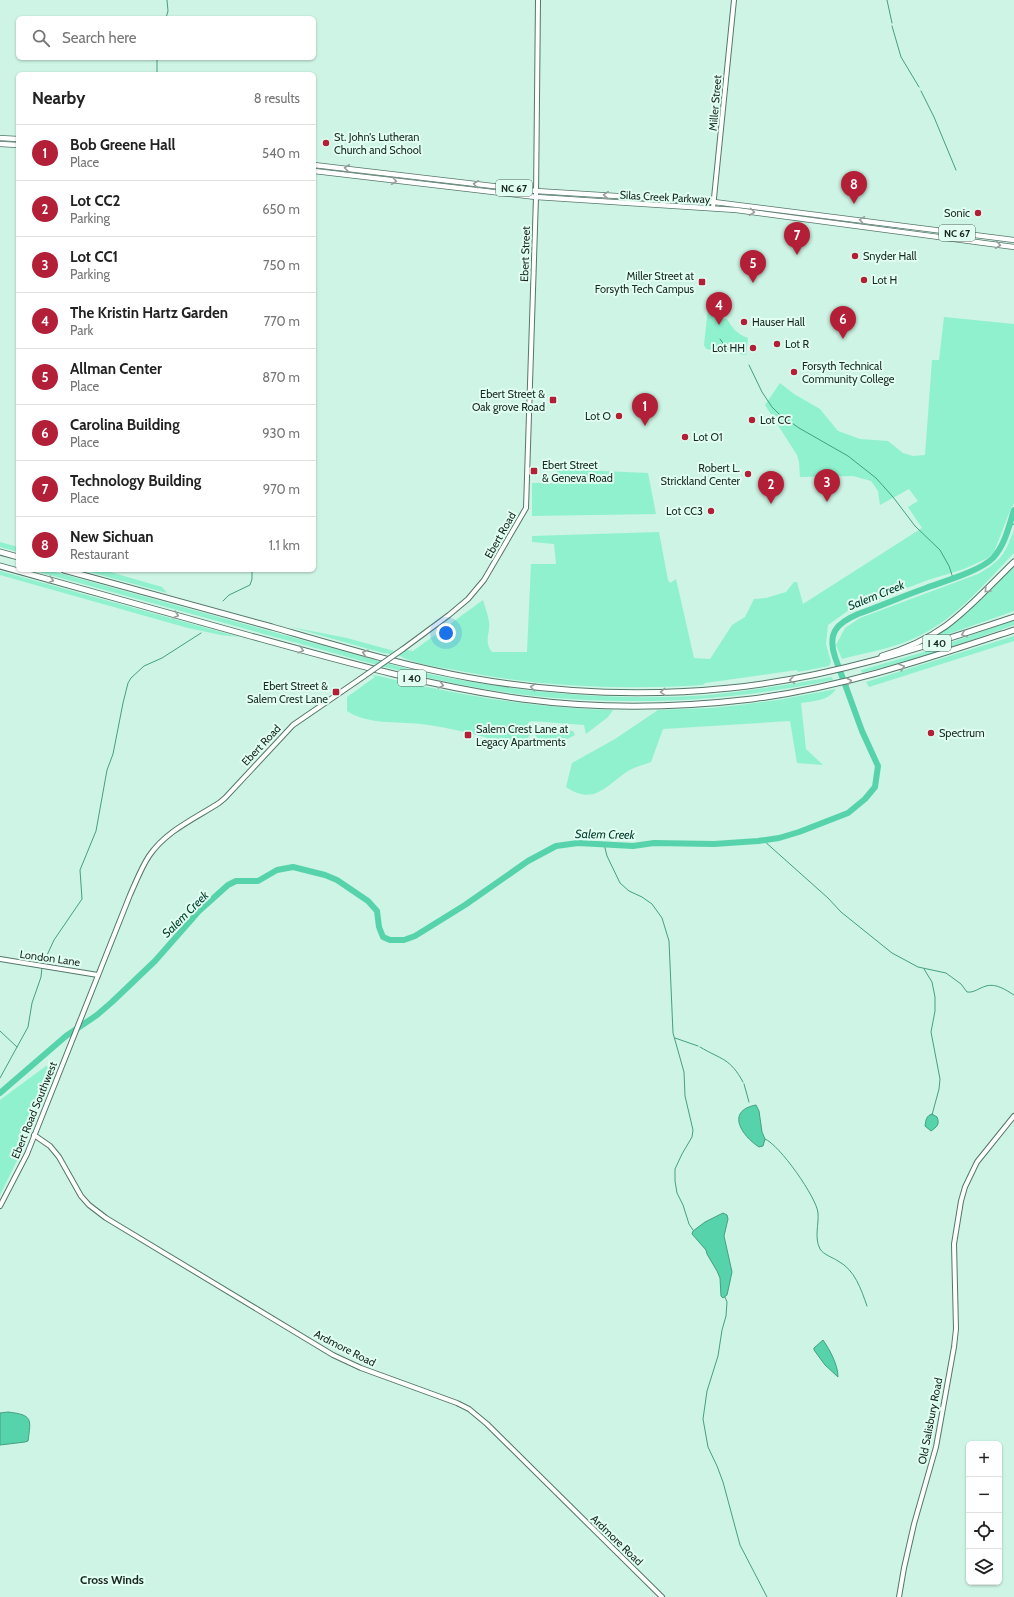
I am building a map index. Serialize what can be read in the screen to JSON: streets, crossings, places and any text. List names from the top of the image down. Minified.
{"streets":{"highway":["I 40"],"main road":["Miller Street","NC 67","Silas Creek Parkway","Ebert Street","Ebert Road","London Lane","Ebert Road Southwest","Ardmore Road","Old Salisbury Road"]},"crossings":[["Miller Street","Silas Creek Parkway"],["Silas Creek Parkway","Ebert Street"],["Ebert Street","Ebert Road"],["Ebert Road","London Lane"],["Ebert Road","Ebert Road Southwest"],["Ebert Road Southwest","Ardmore Road"]],"districts":["Cross Winds"],"water":["Salem Creek"],"places":{"other":["St. John's Lutheran Church and School","Sonic","Snyder Hall","Lot H","Hauser Hall","Lot R","Lot HH","Forsyth Technical Community College","Lot O","Lot CC","Lot O1","Robert L. Strickland Center","Lot CC3","Spectrum"],"transit":["Miller Street at Forsyth Tech Campus","Ebert Street & Oak grove Road","Ebert Street & Geneva Road","Ebert Street & Salem Crest Lane","Salem Crest Lane at Legacy Apartments"]},"page":{"search":"Search here","heading":["Nearby","8 results"],"list":[{"mark":"1","name":"Bob Greene Hall","note":"Place","value":"540 m"},{"mark":"2","name":"Lot CC2","note":"Parking","value":"650 m"},{"mark":"3","name":"Lot CC1","note":"Parking","value":"750 m"},{"mark":"4","name":"The Kristin Hartz Garden","note":"Park","value":"770 m"},{"mark":"5","name":"Allman Center","note":"Place","value":"870 m"},{"mark":"6","name":"Carolina Building","note":"Place","value":"930 m"},{"mark":"7","name":"Technology Building","note":"Place","value":"970 m"},{"mark":"8","name":"New Sichuan","note":"Restaurant","value":"1.1 km"}],"pins":["8","7","5","4","6","1","3","2"],"map_buttons":["+","−"]}}
